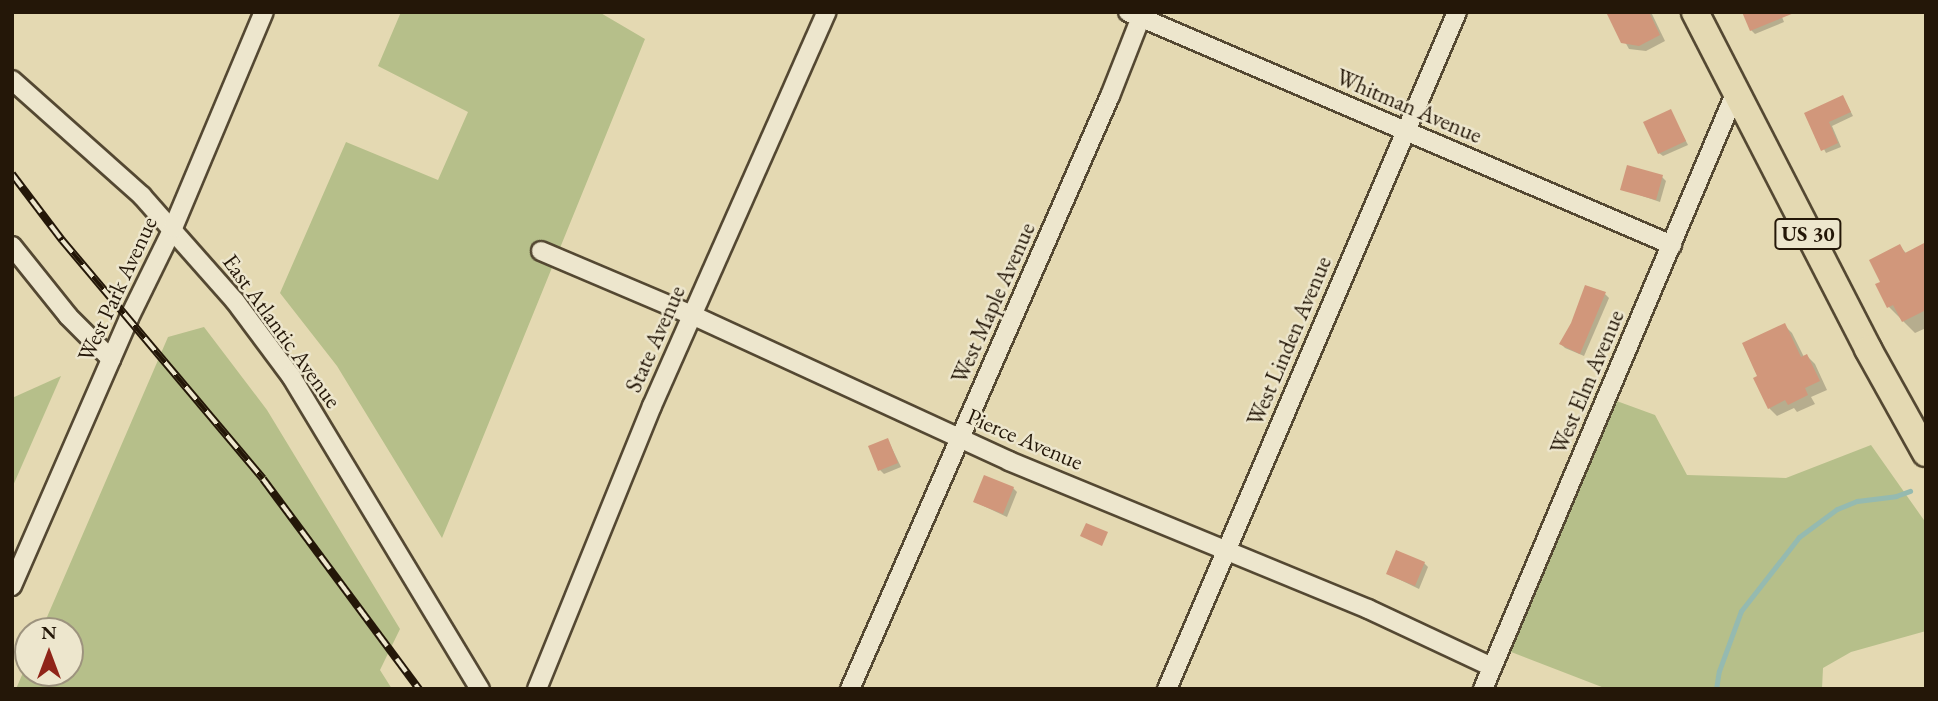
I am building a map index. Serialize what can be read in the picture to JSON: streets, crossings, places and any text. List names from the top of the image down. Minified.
{"streets":{"highway":["US 30"],"street":["Whitman Avenue","West Park Avenue","West Maple Avenue","East Atlantic Avenue","State Avenue","West Linden Avenue","West Elm Avenue","Pierce Avenue"]},"crossings":[["Whitman Avenue","West Maple Avenue"],["Whitman Avenue","West Linden Avenue"],["Whitman Avenue","West Elm Avenue"],["US 30","West Elm Avenue"],["West Park Avenue","East Atlantic Avenue"],["West Maple Avenue","Pierce Avenue"],["State Avenue","Pierce Avenue"],["West Linden Avenue","Pierce Avenue"],["West Elm Avenue","Pierce Avenue"]],"north":"top"}
